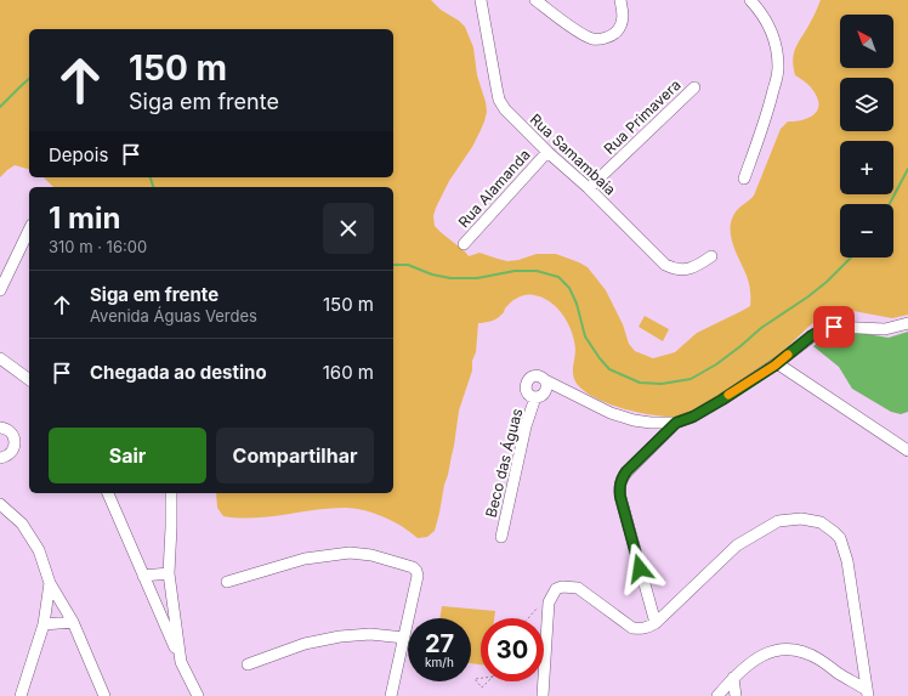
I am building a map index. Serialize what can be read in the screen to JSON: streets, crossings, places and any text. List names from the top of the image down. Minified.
{"streets":{"street":["Rua Primavera","Rua Samambaia","Rua Alamanda","Beco das Águas"]},"crossings":[["Rua Primavera","Rua Samambaia"],["Rua Samambaia","Rua Alamanda"]],"north":"top left","page":{"map_buttons":["+","−"],"turn":["150 m","Siga em frente"],"then":"Depois","heading":["1 min","310 m · 16:00"],"list":[{"name":"Siga em frente","note":"Avenida Águas Verdes","value":"150 m"},{"name":"Chegada ao destino","value":"160 m"}],"buttons":["Sair","Compartilhar"],"speed":"27 km/h","limit":"30"}}
